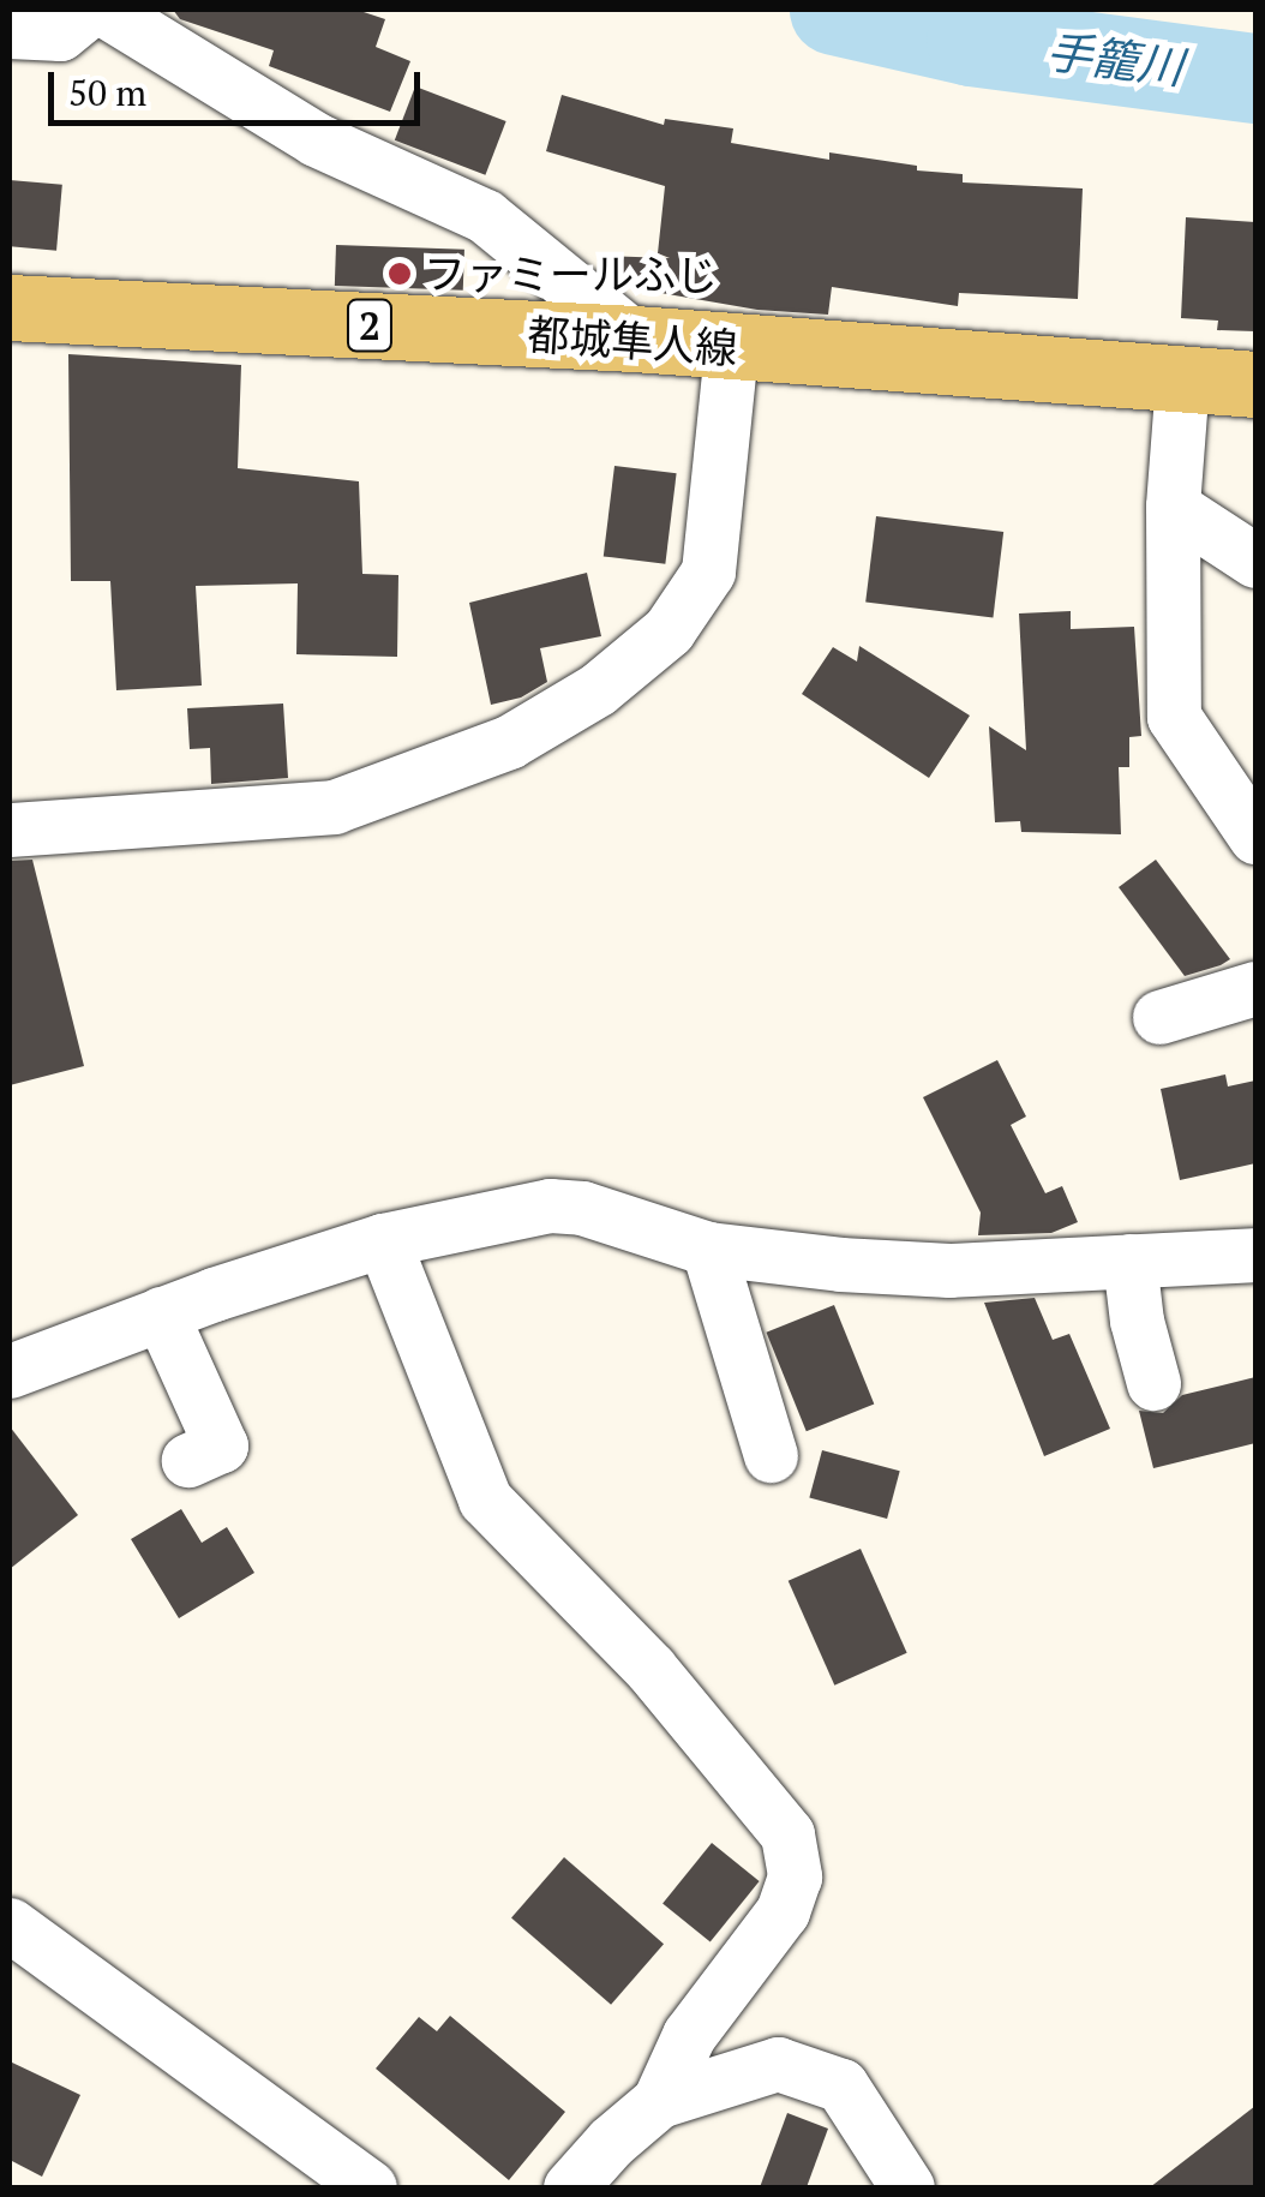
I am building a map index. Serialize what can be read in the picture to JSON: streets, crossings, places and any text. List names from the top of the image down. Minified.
{"streets":{"main road":["2","都城隼人線"]},"water":["手籠川"],"places":["ファミールふじ"],"scale_bar":"50 m"}
